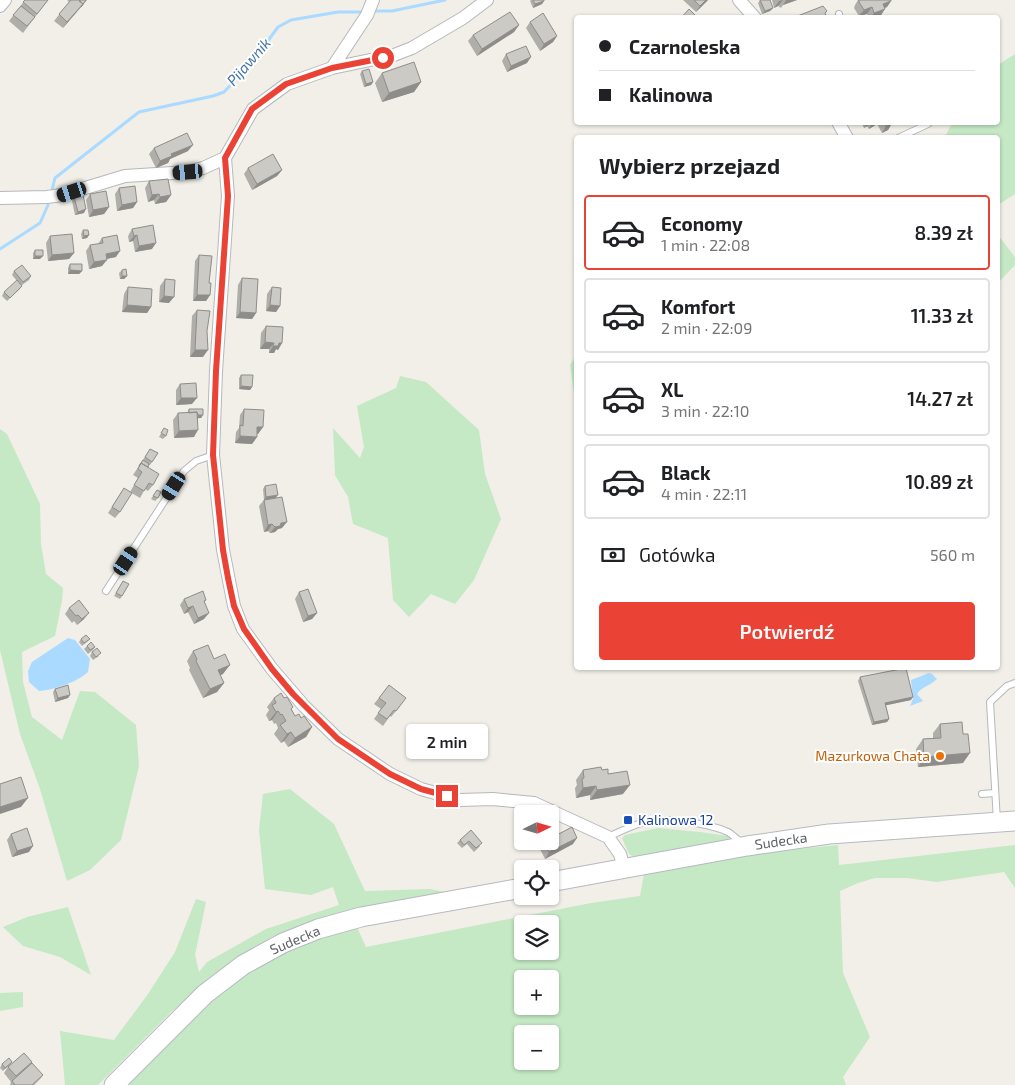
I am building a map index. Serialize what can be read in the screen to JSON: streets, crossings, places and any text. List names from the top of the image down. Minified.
{"streets":{"main road":["Sudecka"]},"water":["Pijawnik"],"places":{"other":["Mazurkowa Chata"],"transit":["Kalinowa 12"]},"north":"right","page":{"banner":["Czarnoleska","Kalinowa"],"heading":"Wybierz przejazd","list":[{"name":"Economy","note":"1 min · 22:08","value":"8.39 zł"},{"name":"Komfort","note":"2 min · 22:09","value":"11.33 zł"},{"name":"XL","note":"3 min · 22:10","value":"14.27 zł"},{"name":"Black","note":"4 min · 22:11","value":"10.89 zł"}],"pay":["Gotówka","560 m"],"buttons":"Potwierdź","bubble":"2 min","map_buttons":["+","−"]}}
